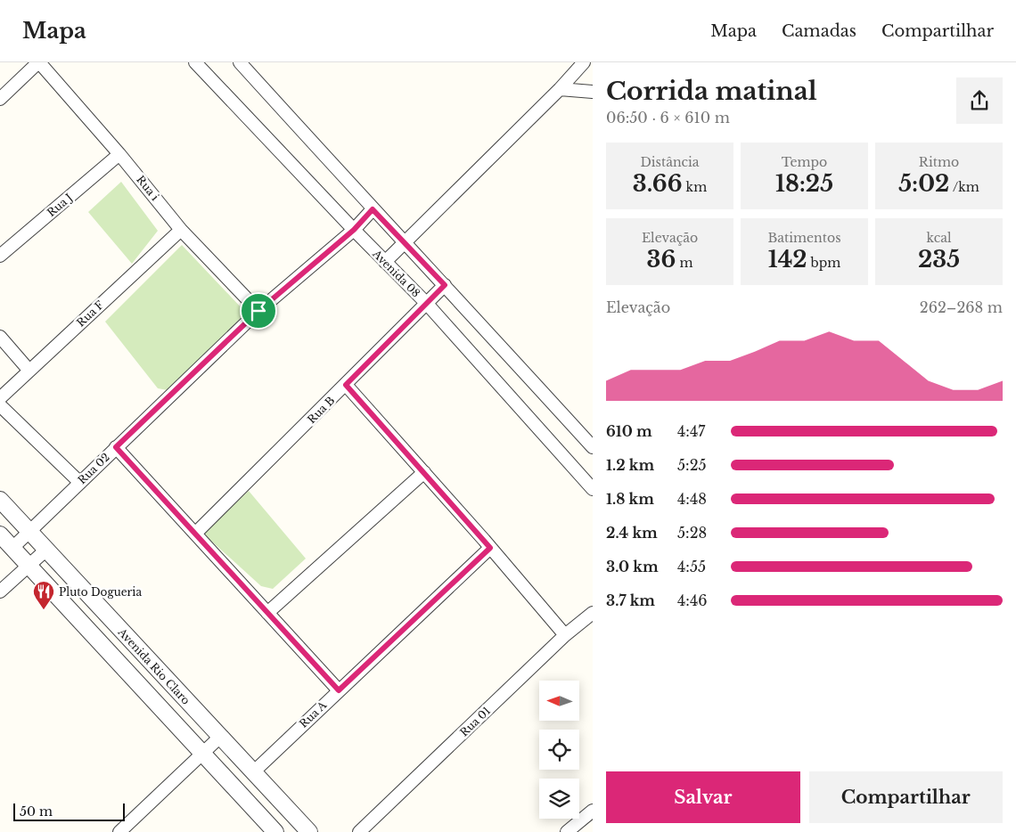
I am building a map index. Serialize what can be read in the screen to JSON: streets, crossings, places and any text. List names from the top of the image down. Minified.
{"streets":{"street":["Rua i","Rua J","Avenida 08","Rua F","Rua B","Rua 02","Avenida Rio Claro","Rua A","Rua 01"]},"crossings":[["Rua i","Rua J"],["Rua i","Rua F"],["Rua i","Rua 02"],["Avenida 08","Rua B"],["Avenida 08","Rua 02"],["Rua 02","Avenida Rio Claro"],["Avenida Rio Claro","Rua A"]],"places":{"restaurant":["Pluto Dogueria"]},"scale_bar":"50 m","north":"left","page":{"header":"Mapa","nav":["Mapa","Camadas","Compartilhar"],"heading":["Corrida matinal","06:50 · 6 × 610 m"],"stats":[["Distância","3.66 km"],["Tempo","18:25"],["Ritmo","5:02 /km"],["Elevação","36 m"],["Batimentos","142 bpm"],["kcal","235"]],"chart":["Elevação","262–268 m"],"list":[{"name":"610 m","note":"4:47"},{"name":"1.2 km","note":"5:25"},{"name":"1.8 km","note":"4:48"},{"name":"2.4 km","note":"5:28"},{"name":"3.0 km","note":"4:55"},{"name":"3.7 km","note":"4:46"}],"buttons":["Salvar","Compartilhar"],"scale":"50 m"}}
